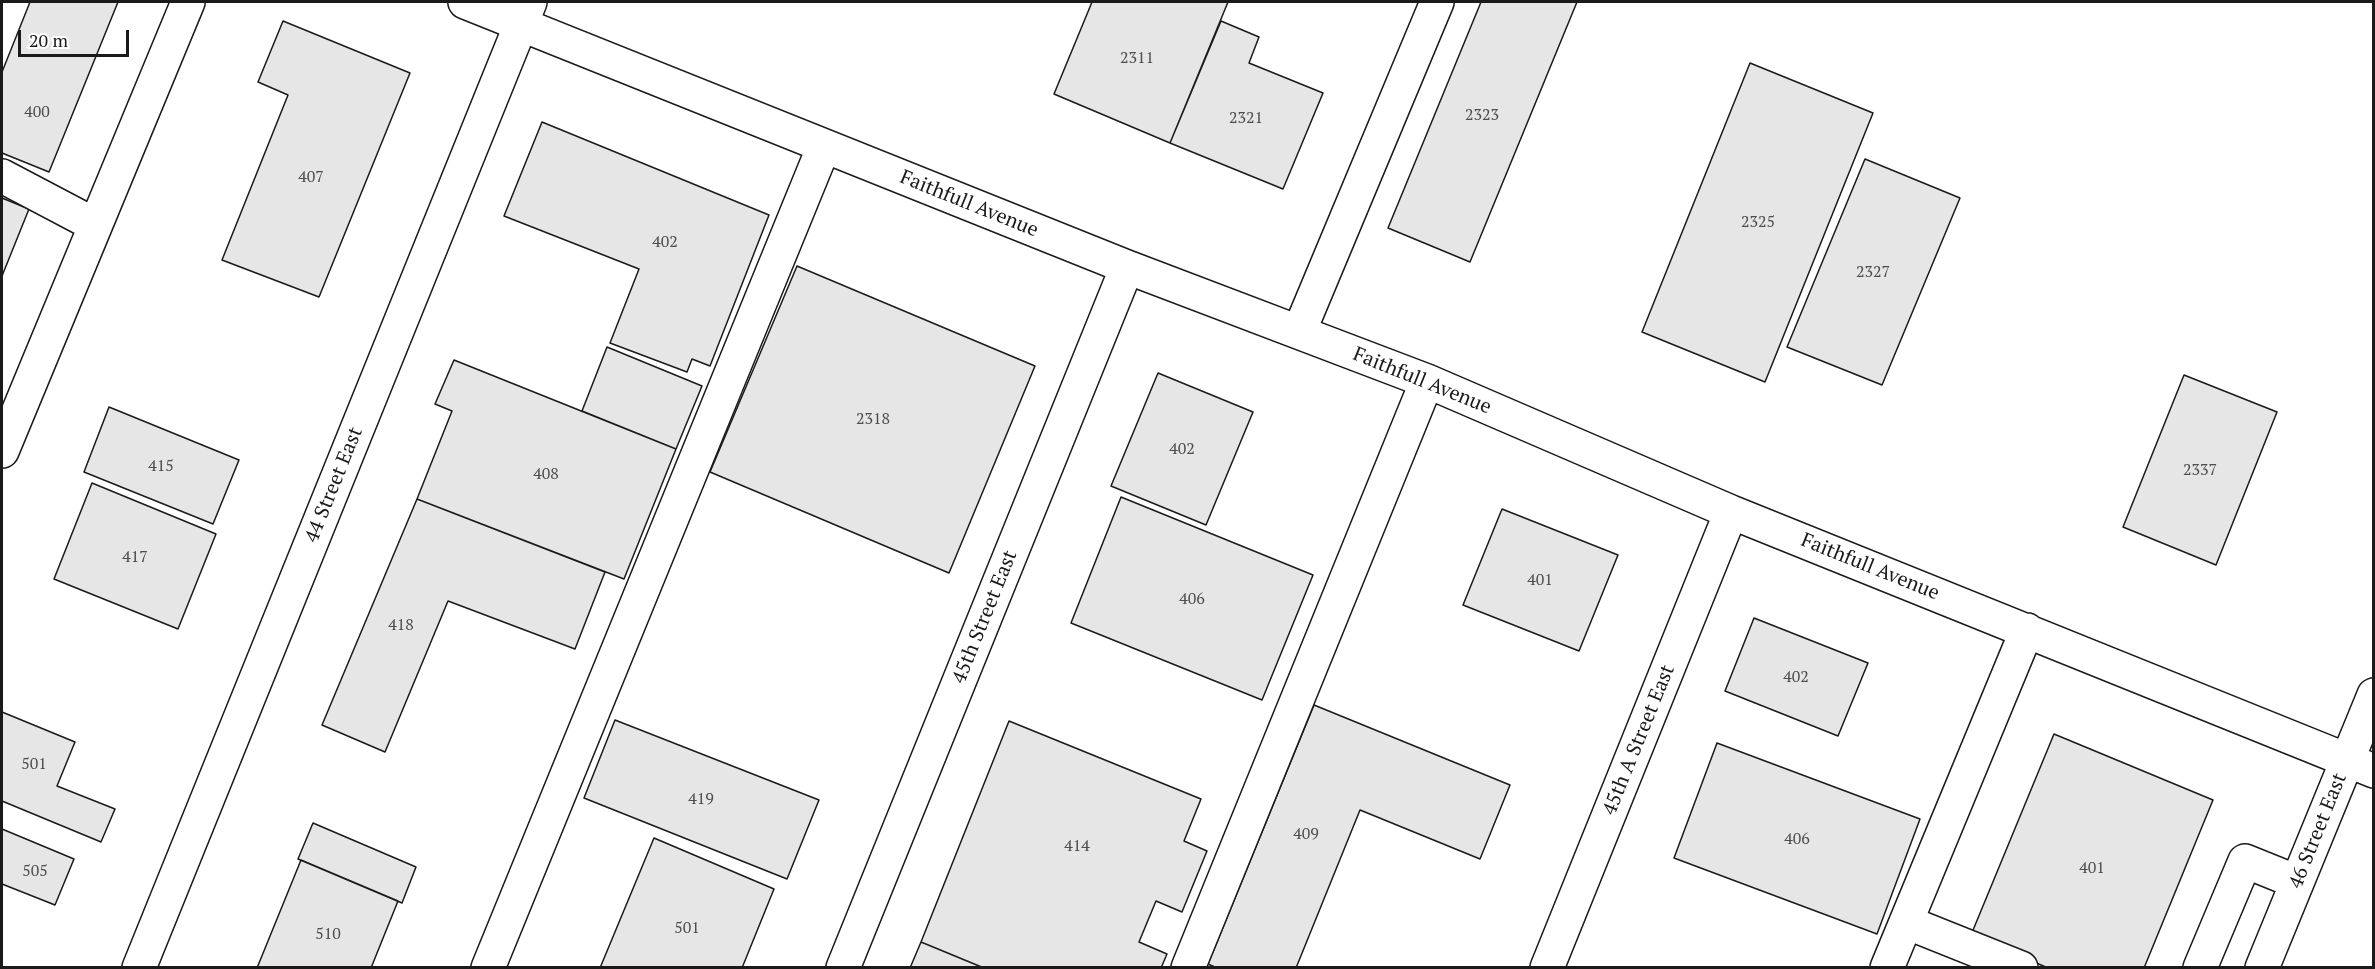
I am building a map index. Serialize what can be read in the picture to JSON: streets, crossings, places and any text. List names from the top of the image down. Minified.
{"streets":{"street":["Faithfull Avenue","44 Street East","45th Street East","45th A Street East","46 Street East"]},"crossings":[["Faithfull Avenue","44 Street East"],["Faithfull Avenue","45th Street East"],["Faithfull Avenue","45th A Street East"],["Faithfull Avenue","46 Street East"]],"house_numbers":["2311","400","2323","2321","407","2325","402","2327","2318","402","415","2337","408","417","401","406","418","402","501","419","409","406","414","401","505","501","510"],"scale_bar":"20 m"}
